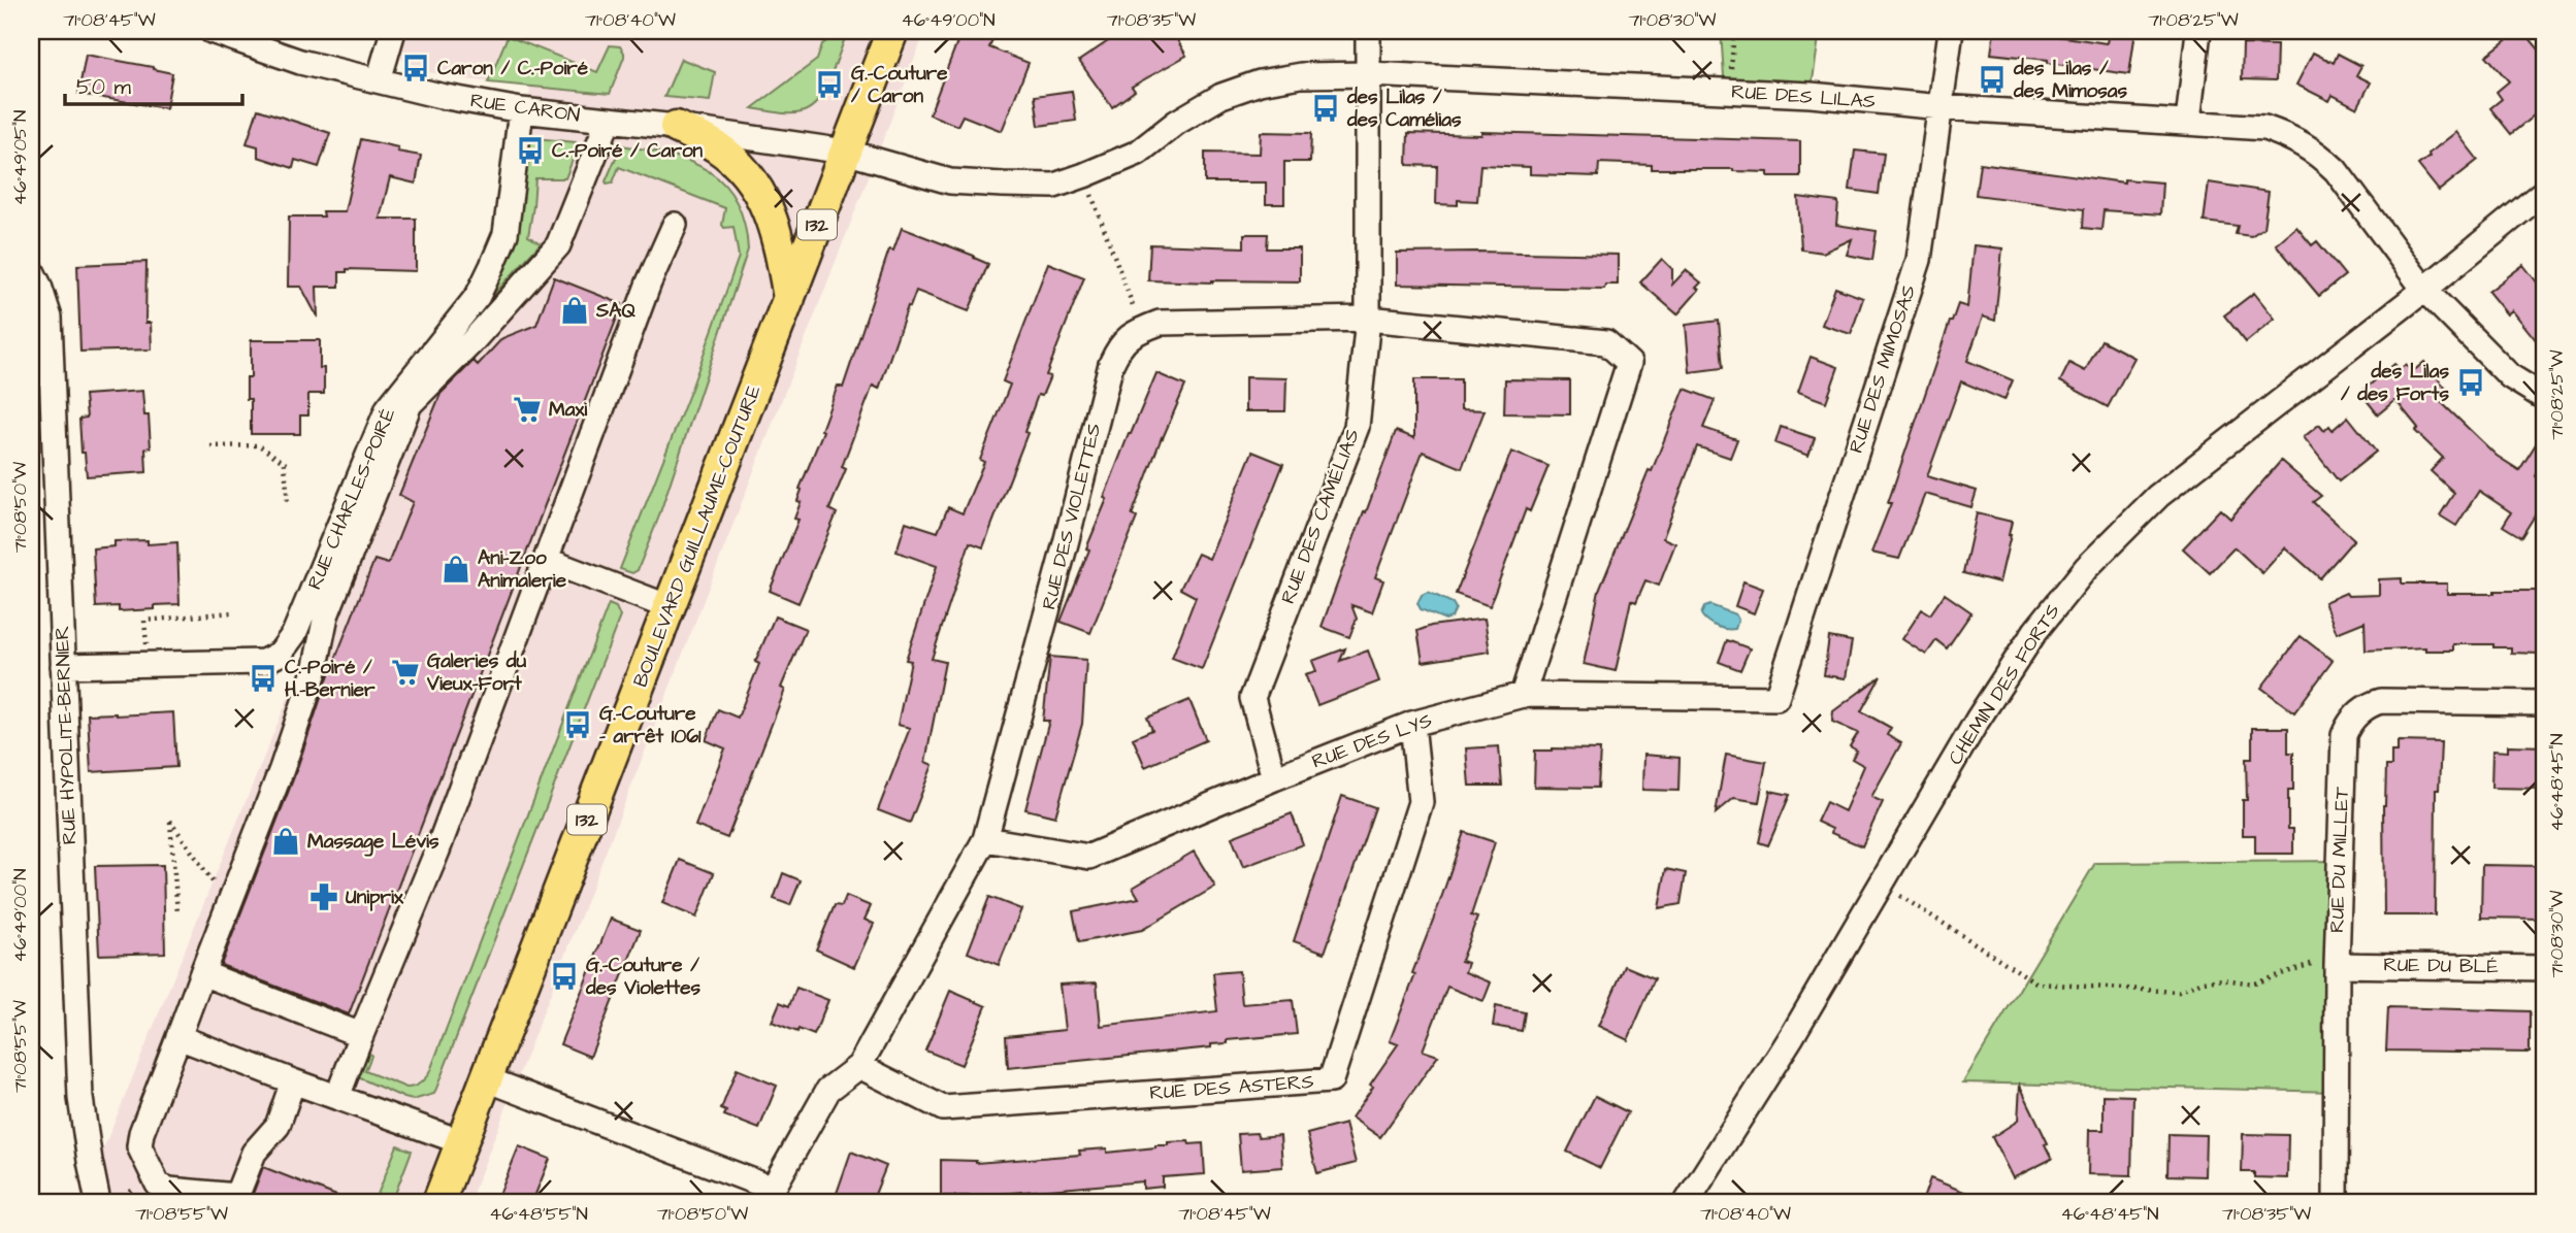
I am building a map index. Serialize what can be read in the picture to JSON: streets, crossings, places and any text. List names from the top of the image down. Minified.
{"streets":{"main road":["132","BOULEVARD GUILLAUME-COUTURE"],"street":["RUE DES LILAS","RUE CARON","RUE DES MIMOSAS","RUE CHARLES-POIRÉ","RUE DES VIOLETTES","RUE DES CAMÉLIAS","CHEMIN DES FORTS","RUE HYPOLITE-BERNIER","RUE DES LYS","RUE DU MILLET","RUE DU BLÉ","RUE DES ASTERS"]},"crossings":[["RUE DES LILAS","RUE CARON"],["RUE DES LILAS","RUE DES MIMOSAS"],["RUE DES LILAS","RUE DES CAMÉLIAS"],["RUE DES LILAS","BOULEVARD GUILLAUME-COUTURE"],["RUE DES LILAS","CHEMIN DES FORTS"],["RUE CARON","RUE CHARLES-POIRÉ"],["RUE CARON","BOULEVARD GUILLAUME-COUTURE"],["RUE DES MIMOSAS","RUE DES LYS"],["RUE CHARLES-POIRÉ","RUE HYPOLITE-BERNIER"],["RUE DES VIOLETTES","BOULEVARD GUILLAUME-COUTURE"],["RUE DES VIOLETTES","RUE DES LYS"],["RUE DES VIOLETTES","RUE DES ASTERS"],["RUE DES CAMÉLIAS","RUE DES LYS"],["RUE DES LYS","RUE DES ASTERS"],["RUE DU MILLET","RUE DU BLÉ"]],"places":{"bus stop":["Caron / C.-Poiré","des Lilas / des Mimosas","G.-Couture / Caron","des Lilas / des Camélias","C.-Poiré / Caron","des Lilas / des Forts","C.-Poiré / H.-Bernier","G.-Couture - arrêt 1061","G.-Couture / des Violettes"],"shop":["SAQ","Ani-Zoo Animalerie","Massage Lévis"],"supermarket":["Maxi","Galeries du Vieux-Fort"],"pharmacy":["Uniprix"]},"scale_bar":"50 m","coordinates":["71°08'45\"W","71°08'40\"W","46°49'00\"N","71°08'35\"W","71°08'30\"W","71°08'25\"W","46°49'05\"N","71°08'50\"W","46°48'45\"N","71°08'55\"W","46°48'55\"N"]}
